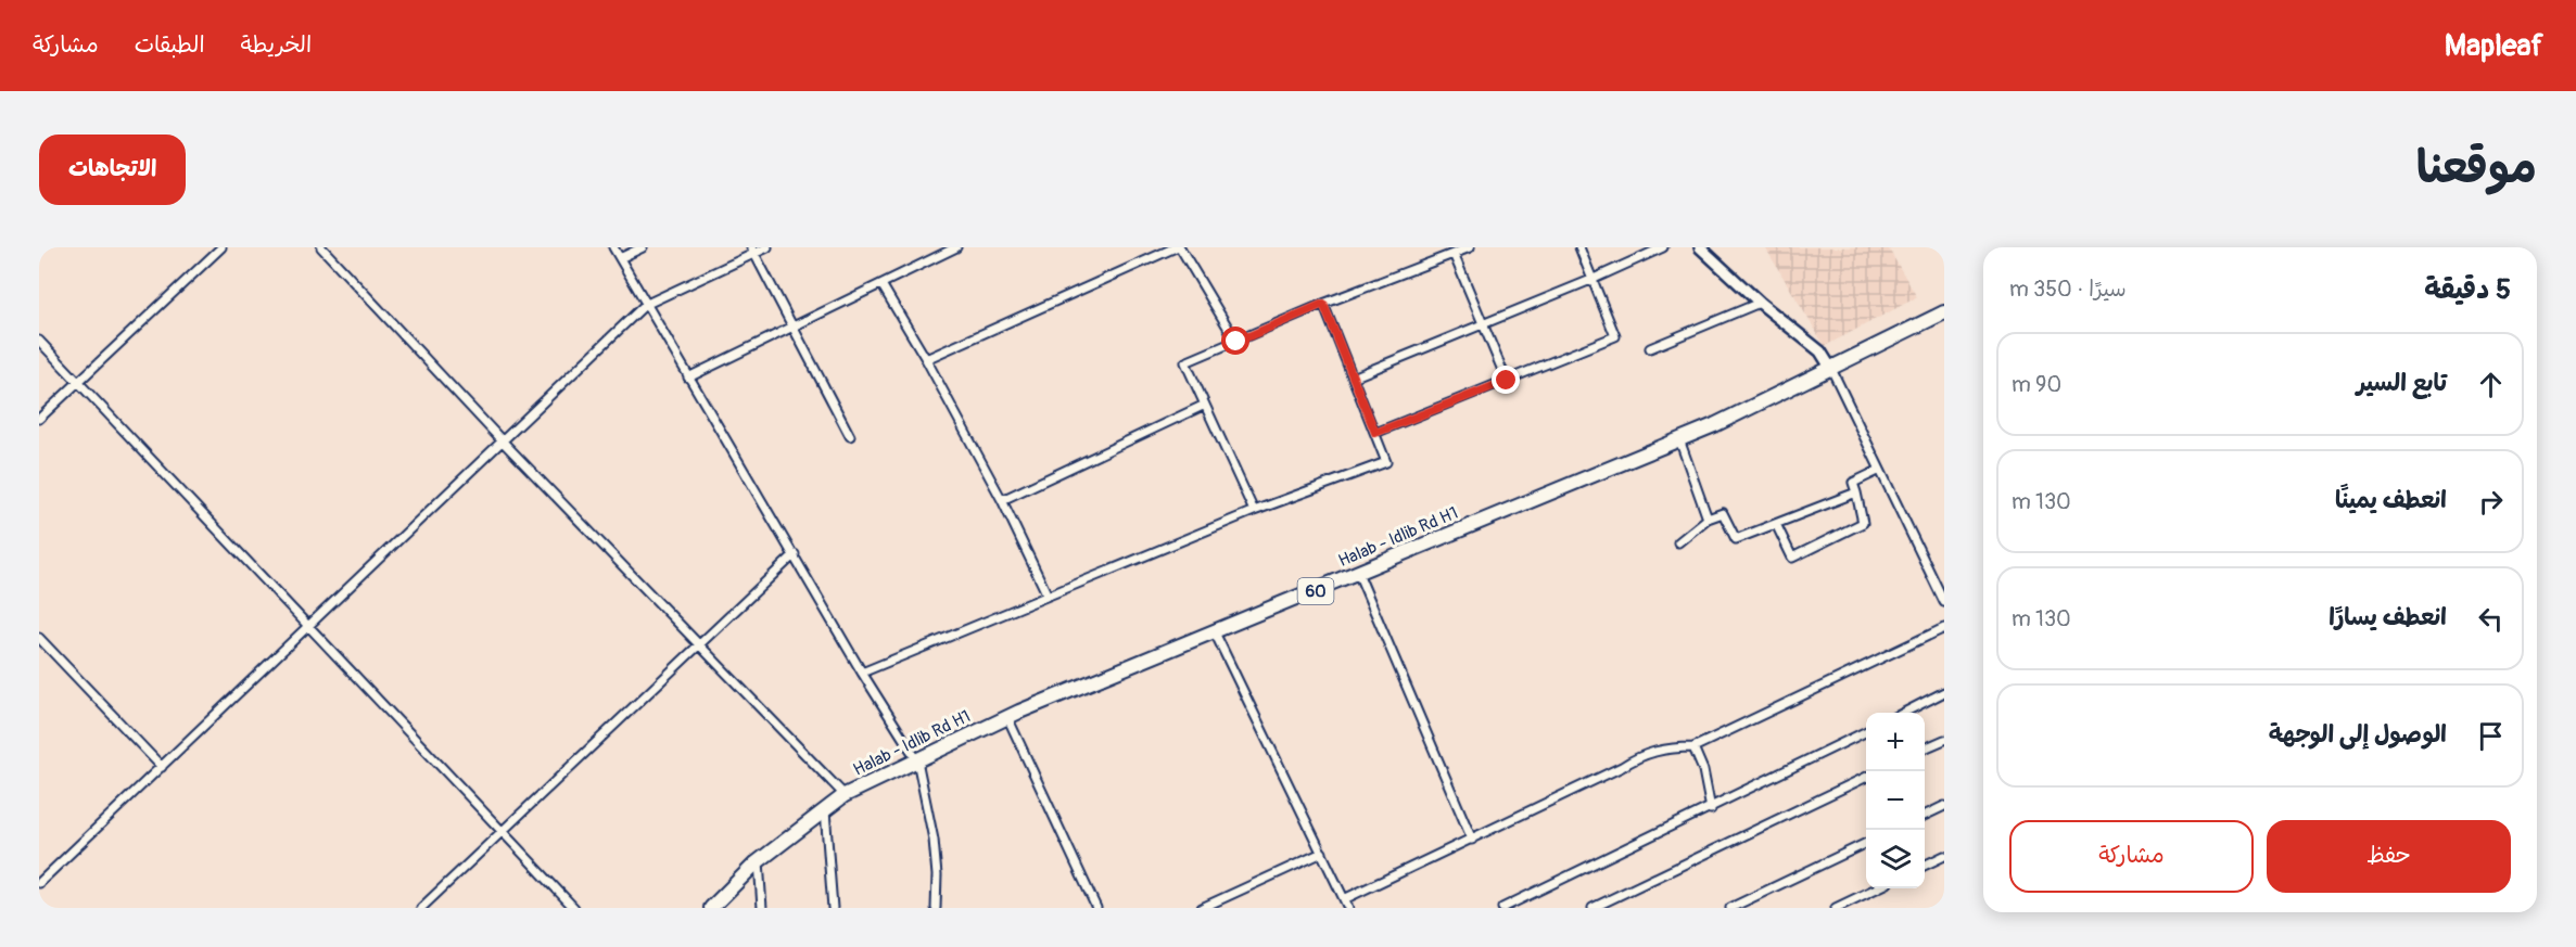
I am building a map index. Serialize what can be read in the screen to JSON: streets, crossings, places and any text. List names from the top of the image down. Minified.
{"streets":{"highway":["Halab - Idlib Rd H1","60"]},"page":{"header":"Mapleaf","nav":["الخريطة","الطبقات","مشاركة"],"title":"موقعنا","buttons":["الاتجاهات",["حفظ","مشاركة"]],"heading":["5 دقيقة","سيرًا · 350 m"],"list":[["تابع السير","90 m"],["انعطف يمينًا","130 m"],["انعطف يسارًا","130 m"],"الوصول إلى الوجهة"],"map_buttons":["+","−"]}}
